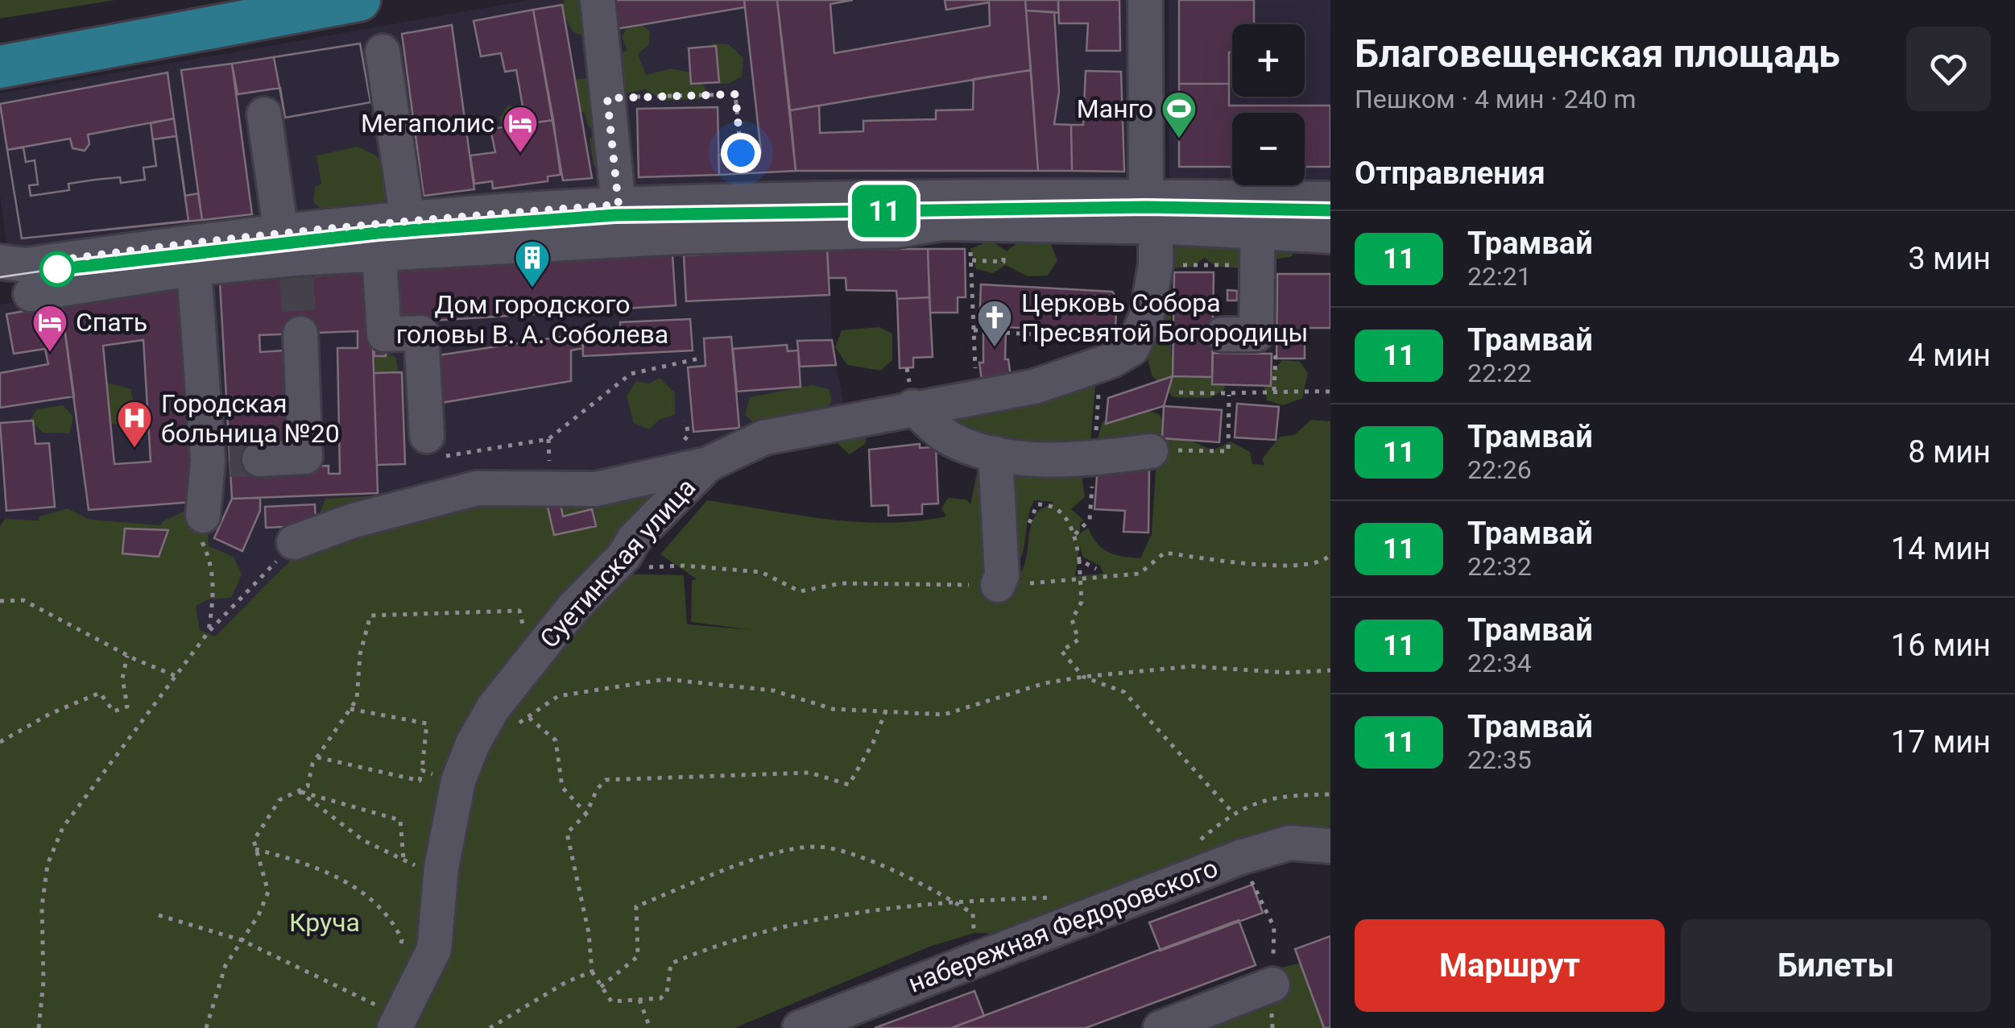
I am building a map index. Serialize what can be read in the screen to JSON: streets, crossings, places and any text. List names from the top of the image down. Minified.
{"streets":{"street":["Суетинская улица","набережная Федоровского"]},"parks":["Круча"],"places":{"sports":["Манго"],"hotel":["Мегаполис","Спать"],"building":["Дом городского головы В. А. Соболева"],"church":["Церковь Собора Пресвятой Богородицы"],"hospital":["Городская больница №20"]},"lines":["tram line 11"],"page":{"on_map":"11","heading":[["Благовещенская площадь","Пешком · 4 мин · 240 m"],"Отправления"],"map_buttons":["+","−"],"list":[{"mark":"11","name":"Трамвай","note":"22:21","value":"3 мин"},{"mark":"11","name":"Трамвай","note":"22:22","value":"4 мин"},{"mark":"11","name":"Трамвай","note":"22:26","value":"8 мин"},{"mark":"11","name":"Трамвай","note":"22:32","value":"14 мин"},{"mark":"11","name":"Трамвай","note":"22:34","value":"16 мин"},{"mark":"11","name":"Трамвай","note":"22:35","value":"17 мин"}],"buttons":["Маршрут","Билеты"]}}
